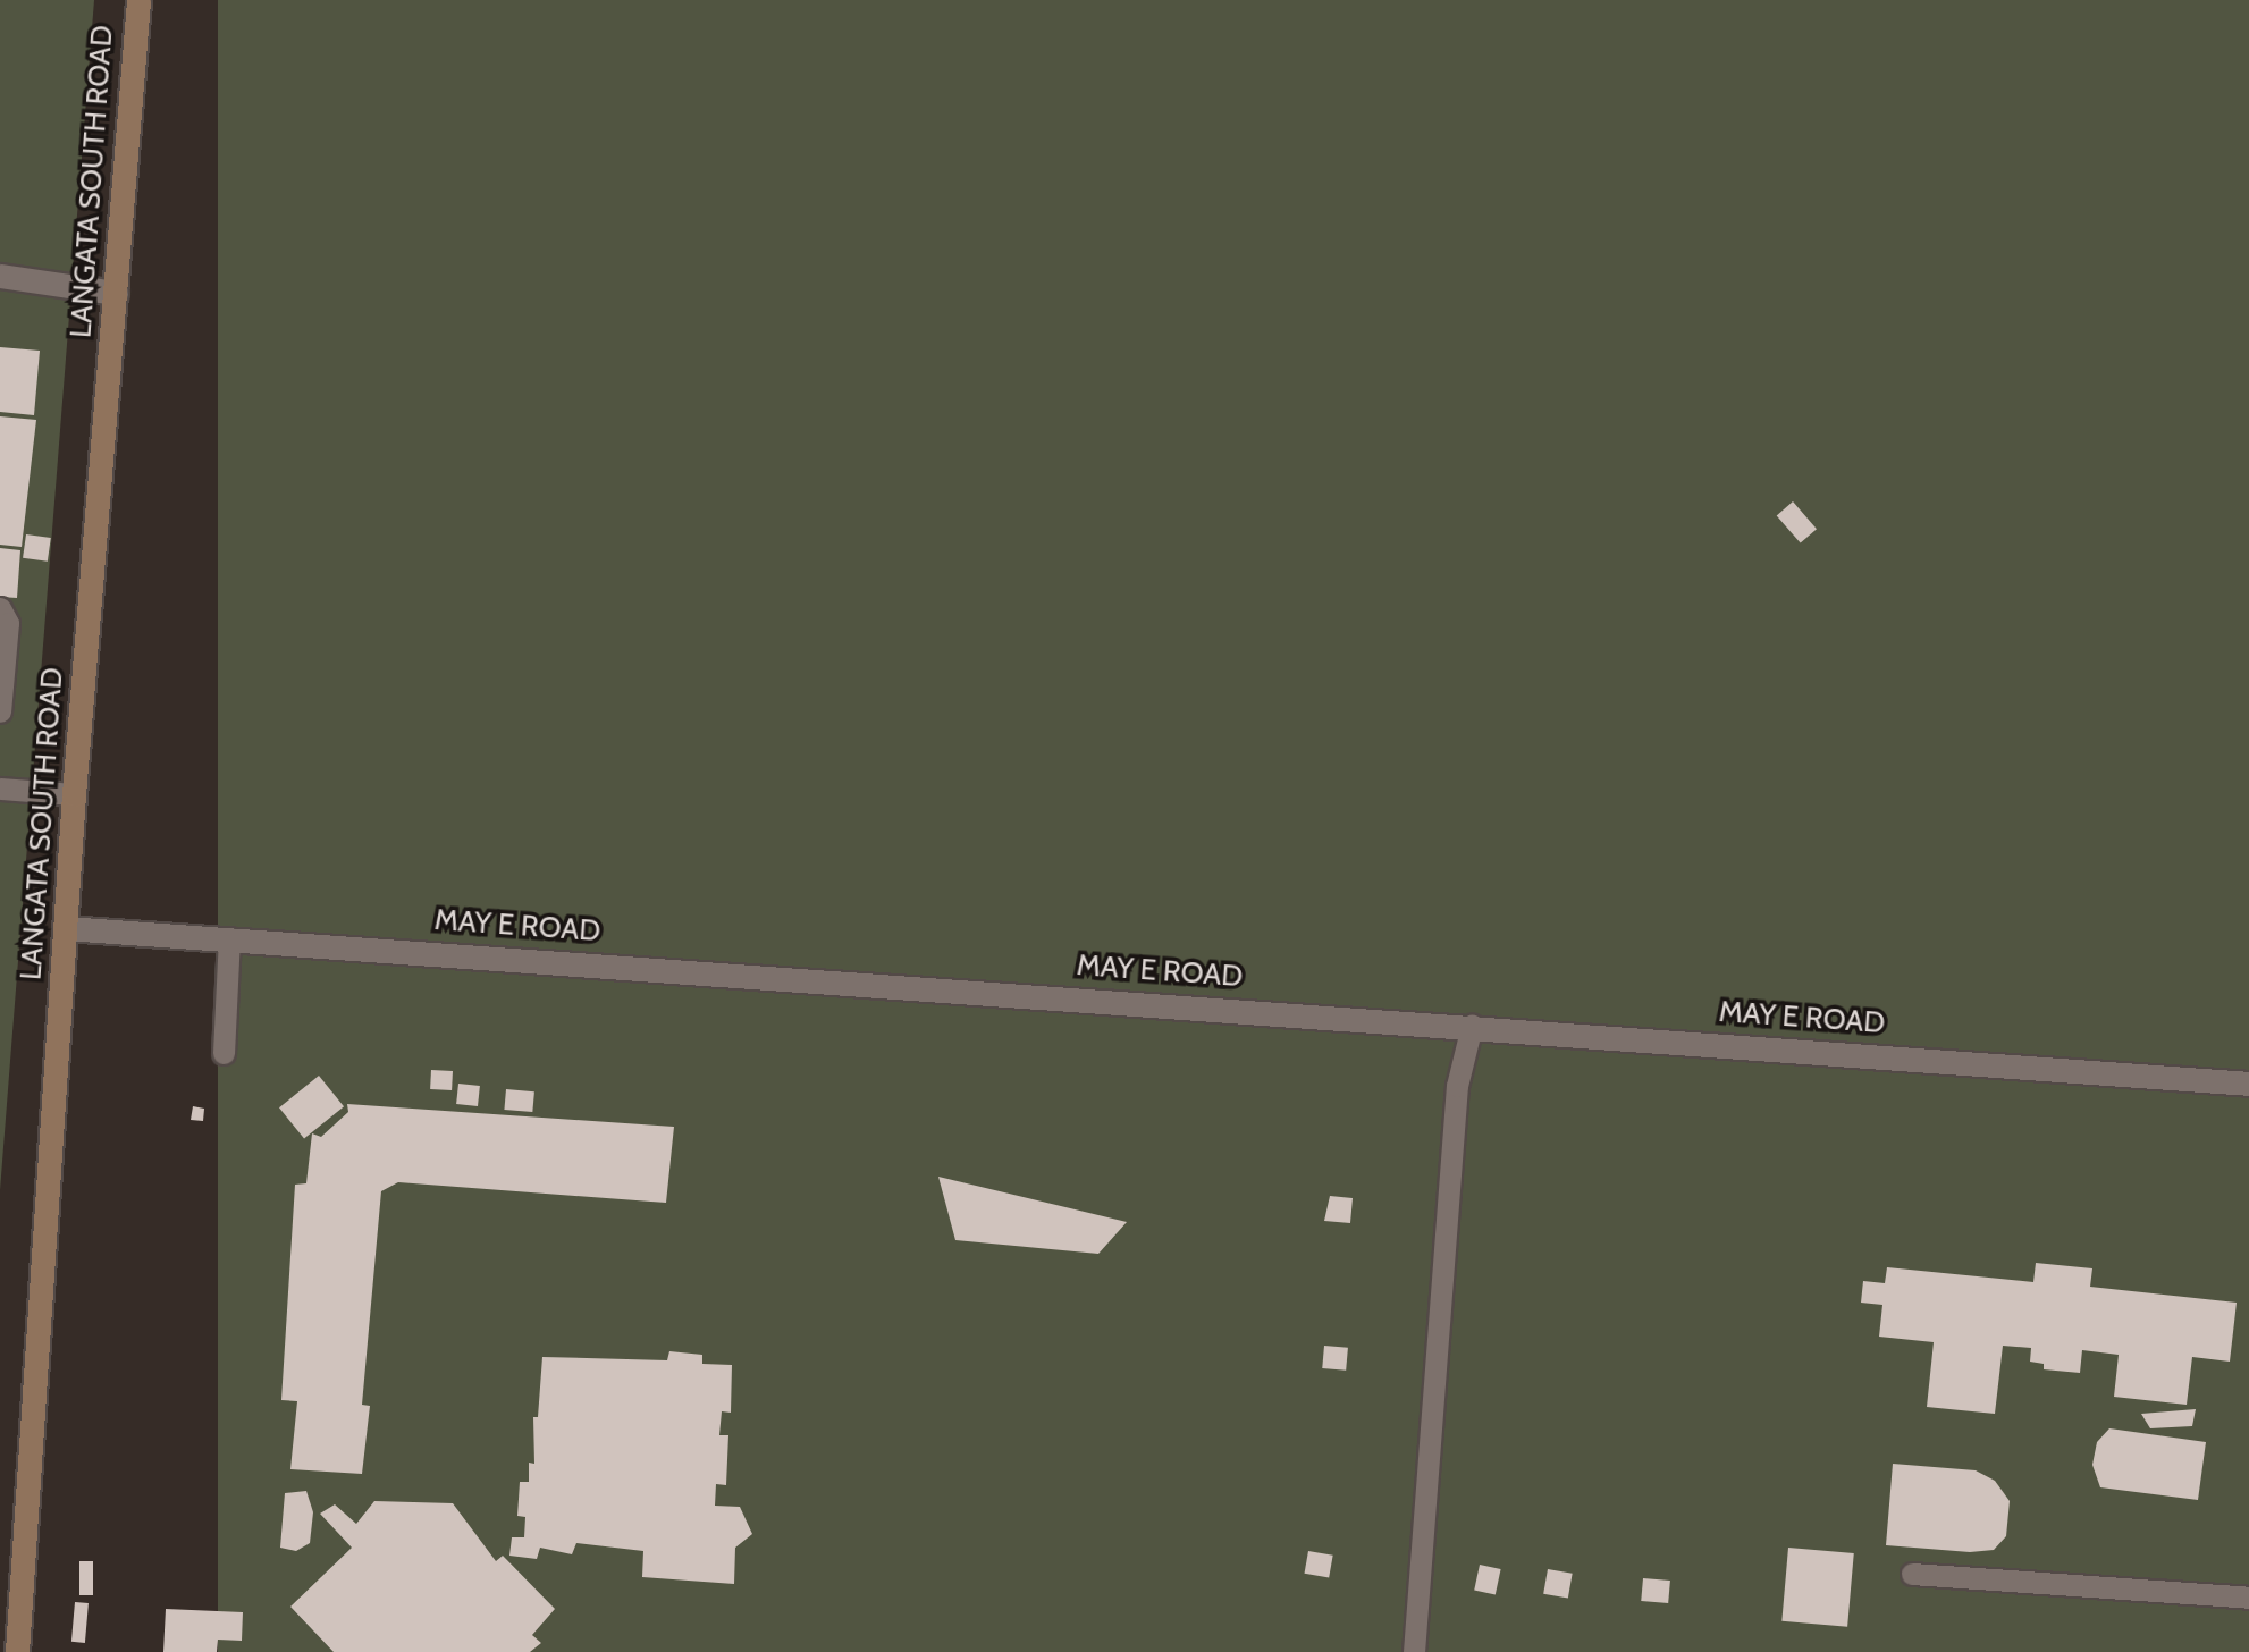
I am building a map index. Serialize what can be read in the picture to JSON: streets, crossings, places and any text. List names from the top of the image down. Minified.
{"streets":{"street":["LANGATA SOUTH ROAD","MAY E ROAD"]},"crossings":[["LANGATA SOUTH ROAD","MAY E ROAD"]]}
